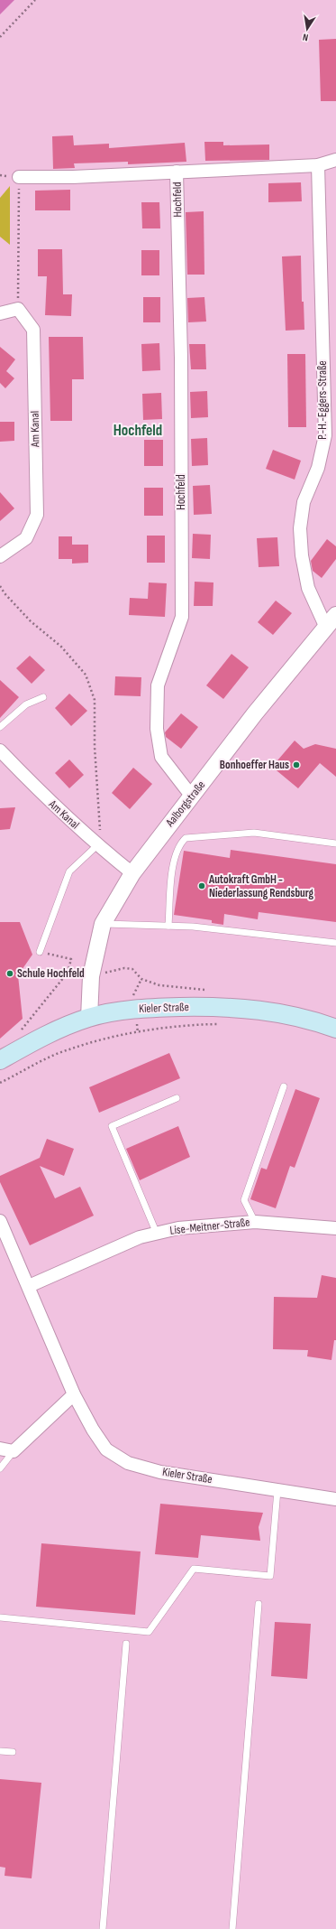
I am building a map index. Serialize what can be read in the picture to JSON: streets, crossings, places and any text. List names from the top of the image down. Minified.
{"streets":{"main road":["Kieler Straße"],"street":["Hochfeld","P.-H.-Eggers-Straße","Am Kanal","Aalborgstraße","Lise-Meitner-Straße"]},"crossings":[["Hochfeld","P.-H.-Eggers-Straße"],["Hochfeld","Aalborgstraße"],["P.-H.-Eggers-Straße","Aalborgstraße"],["Am Kanal","Aalborgstraße"],["Aalborgstraße","Kieler Straße"],["Kieler Straße","Lise-Meitner-Straße"]],"districts":["Hochfeld"],"places":["Bonhoeffer Haus","Autokraft GmbH - Niederlassung Rendsburg","Schule Hochfeld"],"north":"bottom"}
